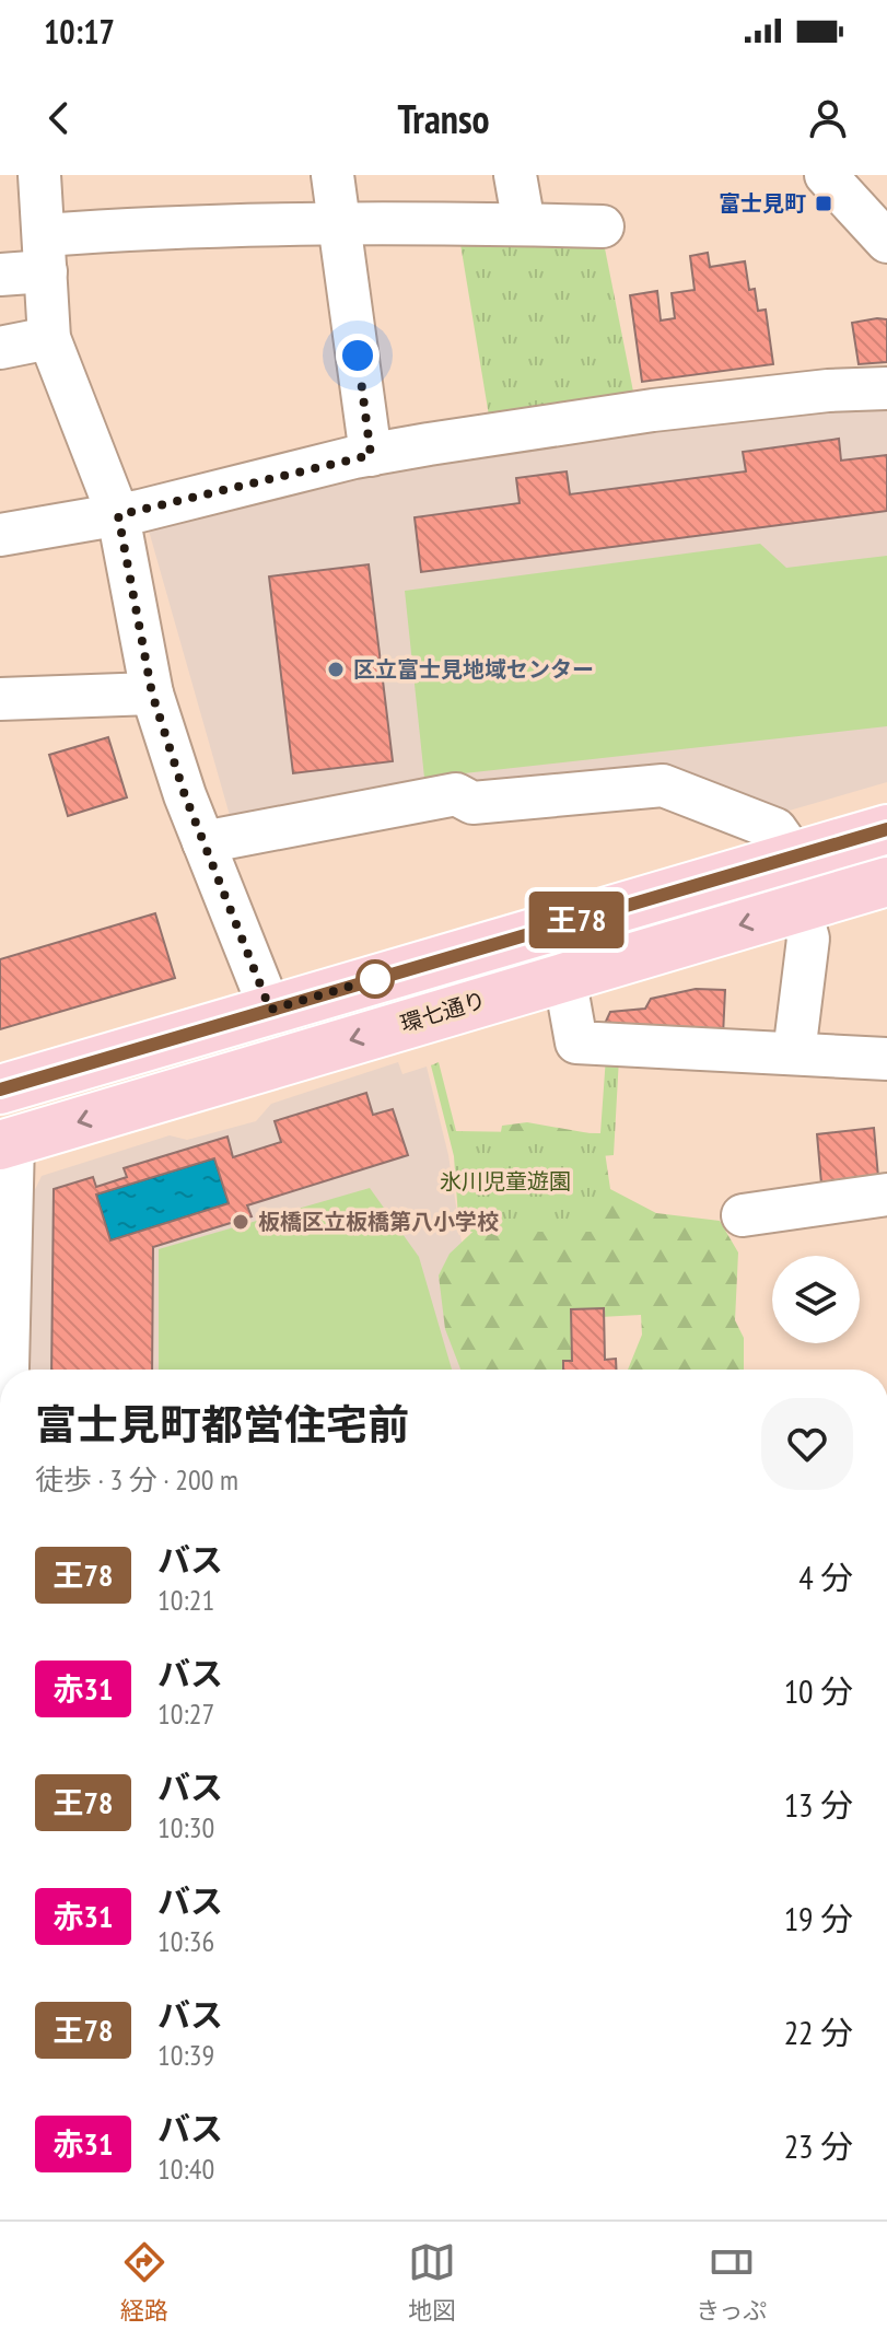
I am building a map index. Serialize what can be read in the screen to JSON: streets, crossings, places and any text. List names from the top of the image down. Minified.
{"streets":{"main road":["環七通り"]},"parks":["氷川児童遊園"],"places":{"transit":["富士見町"],"other":["区立富士見地域センター","板橋区立板橋第八小学校"]},"lines":["bus line 王78"],"page":{"status":"10:17","header":"Transo","on_map":"王78","heading":["富士見町都営住宅前","徒歩 · 3 分 · 200 m"],"list":[{"mark":"王78","name":"バス","note":"10:21","value":"4 分"},{"mark":"赤31","name":"バス","note":"10:27","value":"10 分"},{"mark":"王78","name":"バス","note":"10:30","value":"13 分"},{"mark":"赤31","name":"バス","note":"10:36","value":"19 分"},{"mark":"王78","name":"バス","note":"10:39","value":"22 分"},{"mark":"赤31","name":"バス","note":"10:40","value":"23 分"}],"tabs":["経路","地図","きっぷ"]}}
